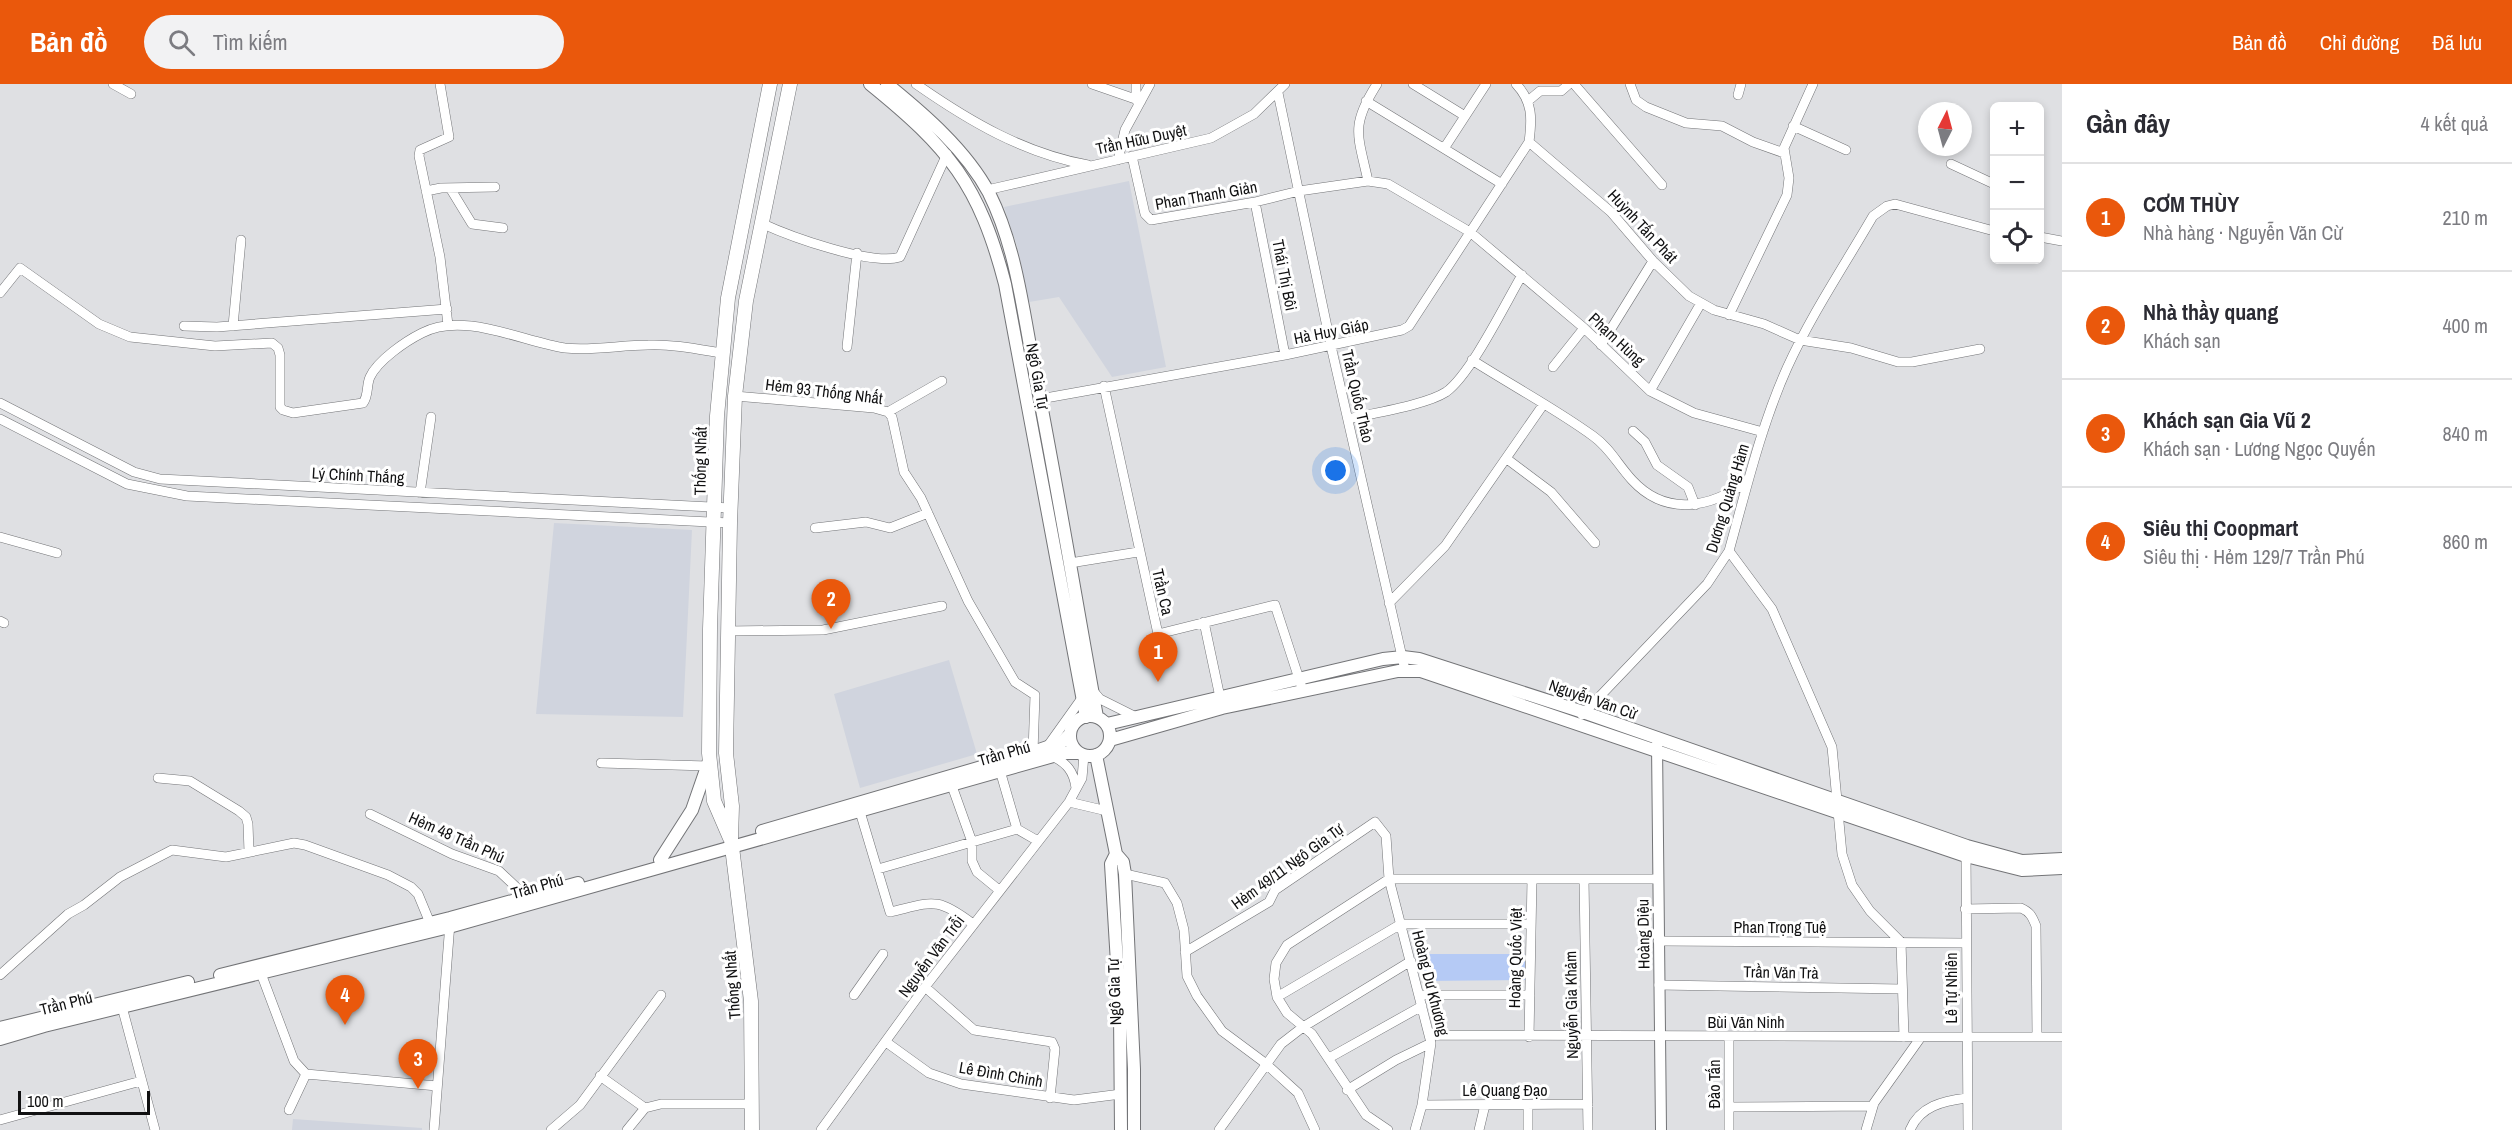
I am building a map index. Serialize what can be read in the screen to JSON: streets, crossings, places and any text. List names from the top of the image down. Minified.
{"streets":{"main road":["Ngô Gia Tự","Thống Nhất","Nguyễn Văn Cừ","Trần Phú"],"street":["Trần Hữu Duyệt","Phan Thanh Giản","Huỳnh Tấn Phát","Thái Thị Bôi","Hà Huy Giáp","Phạm Hùng","Hẻm 93 Thống Nhất","Trần Quốc Thảo","Lý Chính Thắng","Dương Quảng Hàm","Trần Ca","Hẻm 48 Trần Phú","Hẻm 49/11 Ngô Gia Tự","Phan Trọng Tuệ","Hoàng Diệu","Nguyễn Văn Trỗi","Hoàng Quốc Việt","Trần Văn Trà","Hoàng Dư Khương","Lê Tự Nhiên","Nguyễn Gia Khảm","Bùi Văn Ninh","Lê Đình Chinh","Đào Tấn","Lê Quang Đạo"]},"crossings":[["Trần Hữu Duyệt","Phan Thanh Giản"],["Trần Hữu Duyệt","Ngô Gia Tự"],["Trần Hữu Duyệt","Trần Quốc Thảo"],["Phan Thanh Giản","Thái Thị Bôi"],["Phan Thanh Giản","Phạm Hùng"],["Phan Thanh Giản","Trần Quốc Thảo"],["Huỳnh Tấn Phát","Hà Huy Giáp"],["Huỳnh Tấn Phát","Dương Quảng Hàm"],["Thái Thị Bôi","Hà Huy Giáp"],["Hà Huy Giáp","Phạm Hùng"],["Hà Huy Giáp","Ngô Gia Tự"],["Hà Huy Giáp","Trần Quốc Thảo"],["Hà Huy Giáp","Trần Ca"],["Phạm Hùng","Dương Quảng Hàm"],["Ngô Gia Tự","Nguyễn Văn Cừ"],["Ngô Gia Tự","Trần Phú"],["Ngô Gia Tự","Nguyễn Văn Trỗi"],["Ngô Gia Tự","Lê Đình Chinh"],["Hẻm 93 Thống Nhất","Thống Nhất"],["Hẻm 93 Thống Nhất","Trần Phú"],["Trần Quốc Thảo","Nguyễn Văn Cừ"],["Thống Nhất","Lý Chính Thắng"],["Thống Nhất","Trần Phú"],["Dương Quảng Hàm","Nguyễn Văn Cừ"],["Trần Ca","Nguyễn Văn Cừ"],["Nguyễn Văn Cừ","Trần Phú"],["Nguyễn Văn Cừ","Hoàng Diệu"],["Nguyễn Văn Cừ","Nguyễn Văn Trỗi"],["Nguyễn Văn Cừ","Lê Tự Nhiên"],["Trần Phú","Hẻm 48 Trần Phú"],["Trần Phú","Nguyễn Văn Trỗi"],["Hẻm 49/11 Ngô Gia Tự","Hoàng Dư Khương"],["Phan Trọng Tuệ","Hoàng Diệu"],["Phan Trọng Tuệ","Lê Tự Nhiên"],["Hoàng Diệu","Trần Văn Trà"],["Hoàng Diệu","Bùi Văn Ninh"],["Nguyễn Văn Trỗi","Lê Đình Chinh"],["Hoàng Quốc Việt","Bùi Văn Ninh"],["Hoàng Dư Khương","Bùi Văn Ninh"],["Hoàng Dư Khương","Lê Quang Đạo"],["Lê Tự Nhiên","Bùi Văn Ninh"],["Nguyễn Gia Khảm","Bùi Văn Ninh"],["Nguyễn Gia Khảm","Lê Quang Đạo"],["Bùi Văn Ninh","Đào Tấn"]],"scale_bar":"100 m","north":"top","page":{"header":"Bản đồ","search":"Tìm kiếm","nav":["Bản đồ","Chỉ đường","Đã lưu"],"heading":["Gần đây","4 kết quả"],"map_buttons":["+","−"],"list":[{"mark":"1","name":"CƠM THÙY","note":"Nhà hàng · Nguyễn Văn Cừ","value":"210 m"},{"mark":"2","name":"Nhà thầy quang","note":"Khách sạn","value":"400 m"},{"mark":"3","name":"Khách sạn Gia Vũ 2","note":"Khách sạn · Lương Ngọc Quyến","value":"840 m"},{"mark":"4","name":"Siêu thị Coopmart","note":"Siêu thị · Hẻm 129/7 Trần Phú","value":"860 m"}],"pins":["2","1","4","3"],"scale":"100 m"}}
